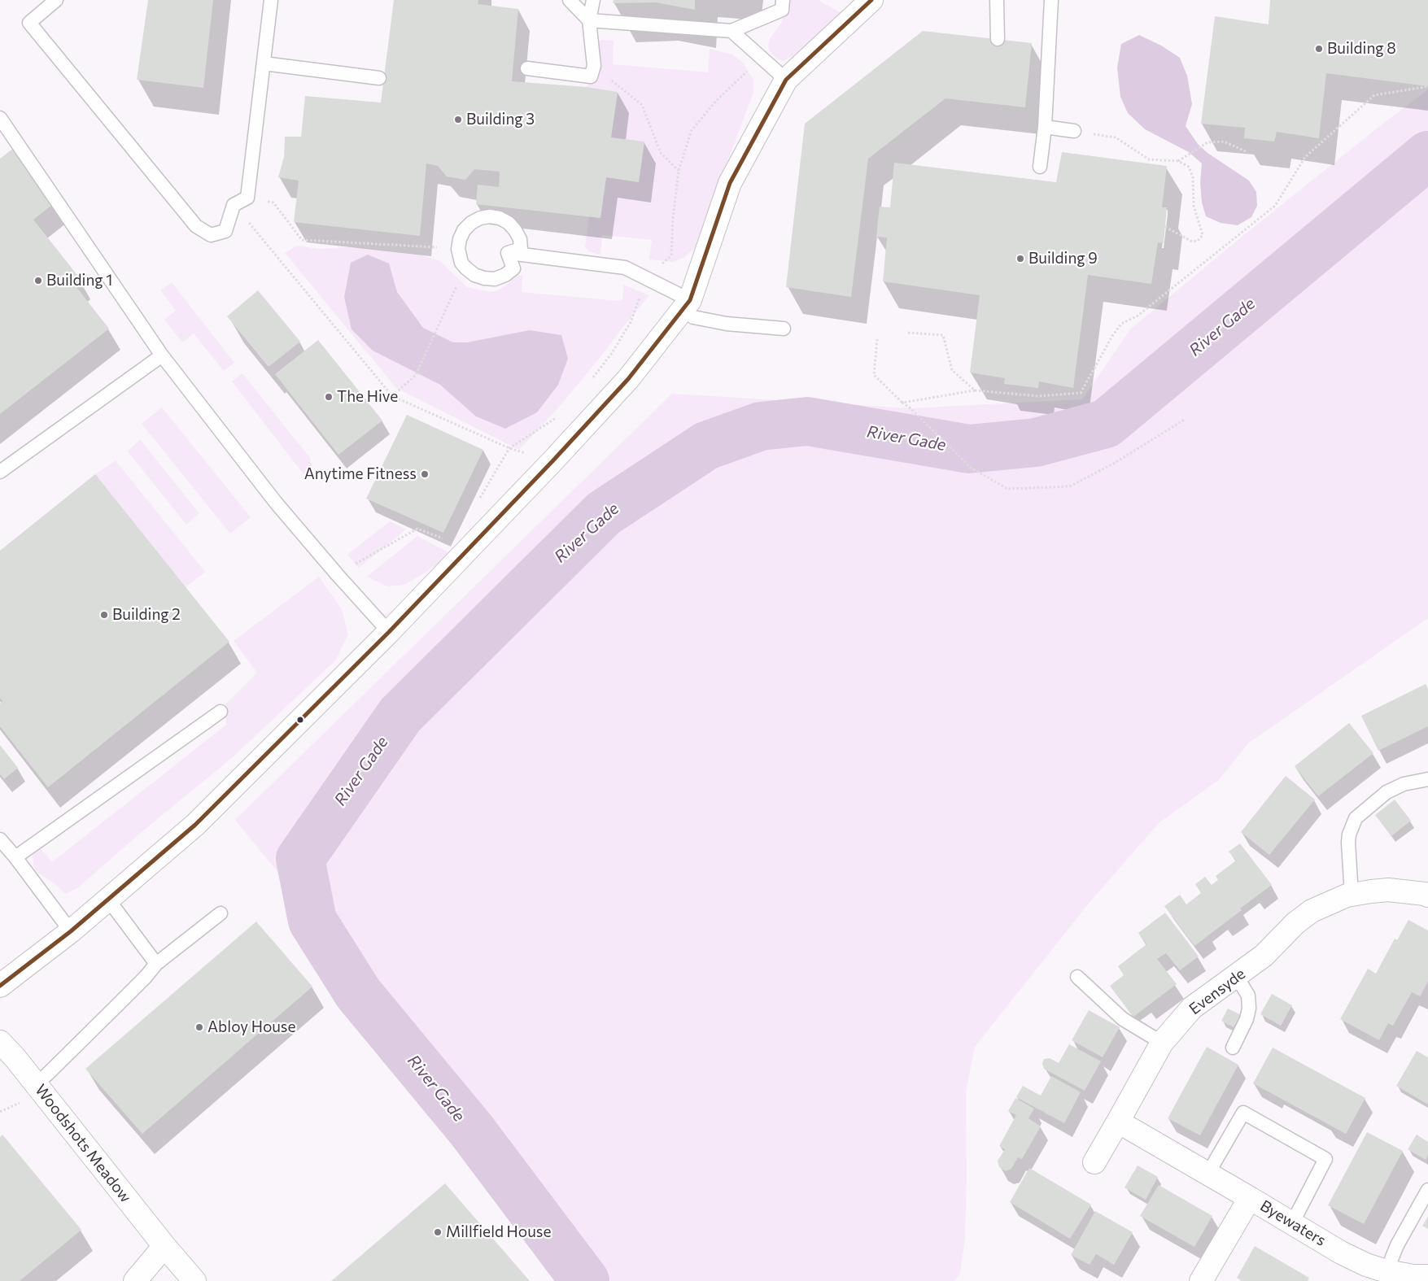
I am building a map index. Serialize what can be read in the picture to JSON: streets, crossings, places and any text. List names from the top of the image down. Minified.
{"streets":{"street":["Evensyde","Woodshots Meadow","Byewaters"]},"water":["River Gade"],"places":["Building 8","Building 3","Building 9","Building 1","The Hive","Anytime Fitness","Building 2","Abloy House","Millfield House"]}
